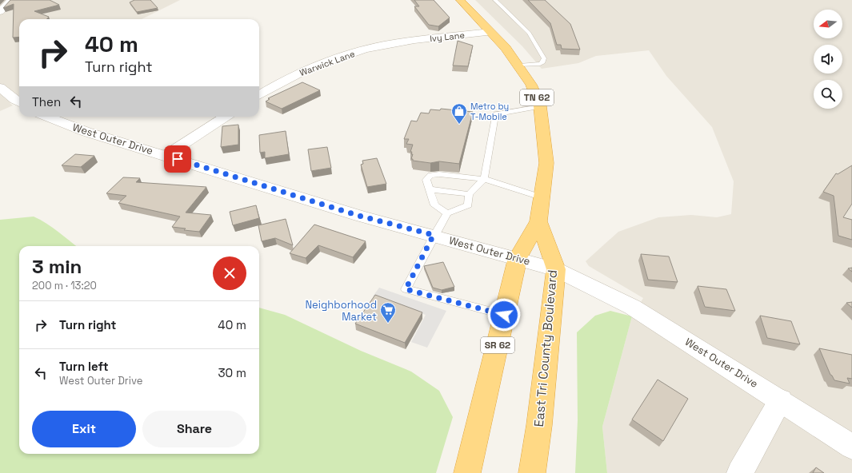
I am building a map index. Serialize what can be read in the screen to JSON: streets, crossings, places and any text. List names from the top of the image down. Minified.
{"streets":{"highway":["TN 62","SR 62","East Tri County Boulevard"],"street":["Ivy Lane","Warwick Lane","West Outer Drive"]},"crossings":[["Ivy Lane","Warwick Lane"],["Ivy Lane","TN 62"],["TN 62","SR 62"],["TN 62","East Tri County Boulevard"],["West Outer Drive","SR 62"],["West Outer Drive","East Tri County Boulevard"],["SR 62","East Tri County Boulevard"]],"places":{"shop":["Metro by T-Mobile"],"supermarket":["Neighborhood Market"]},"north":"left","page":{"turn":["40 m","Turn right"],"then":"Then","heading":["3 min","200 m · 13:20"],"list":[{"name":"Turn right","value":"40 m"},{"name":"Turn left","note":"West Outer Drive","value":"30 m"}],"buttons":["Exit","Share"]}}
